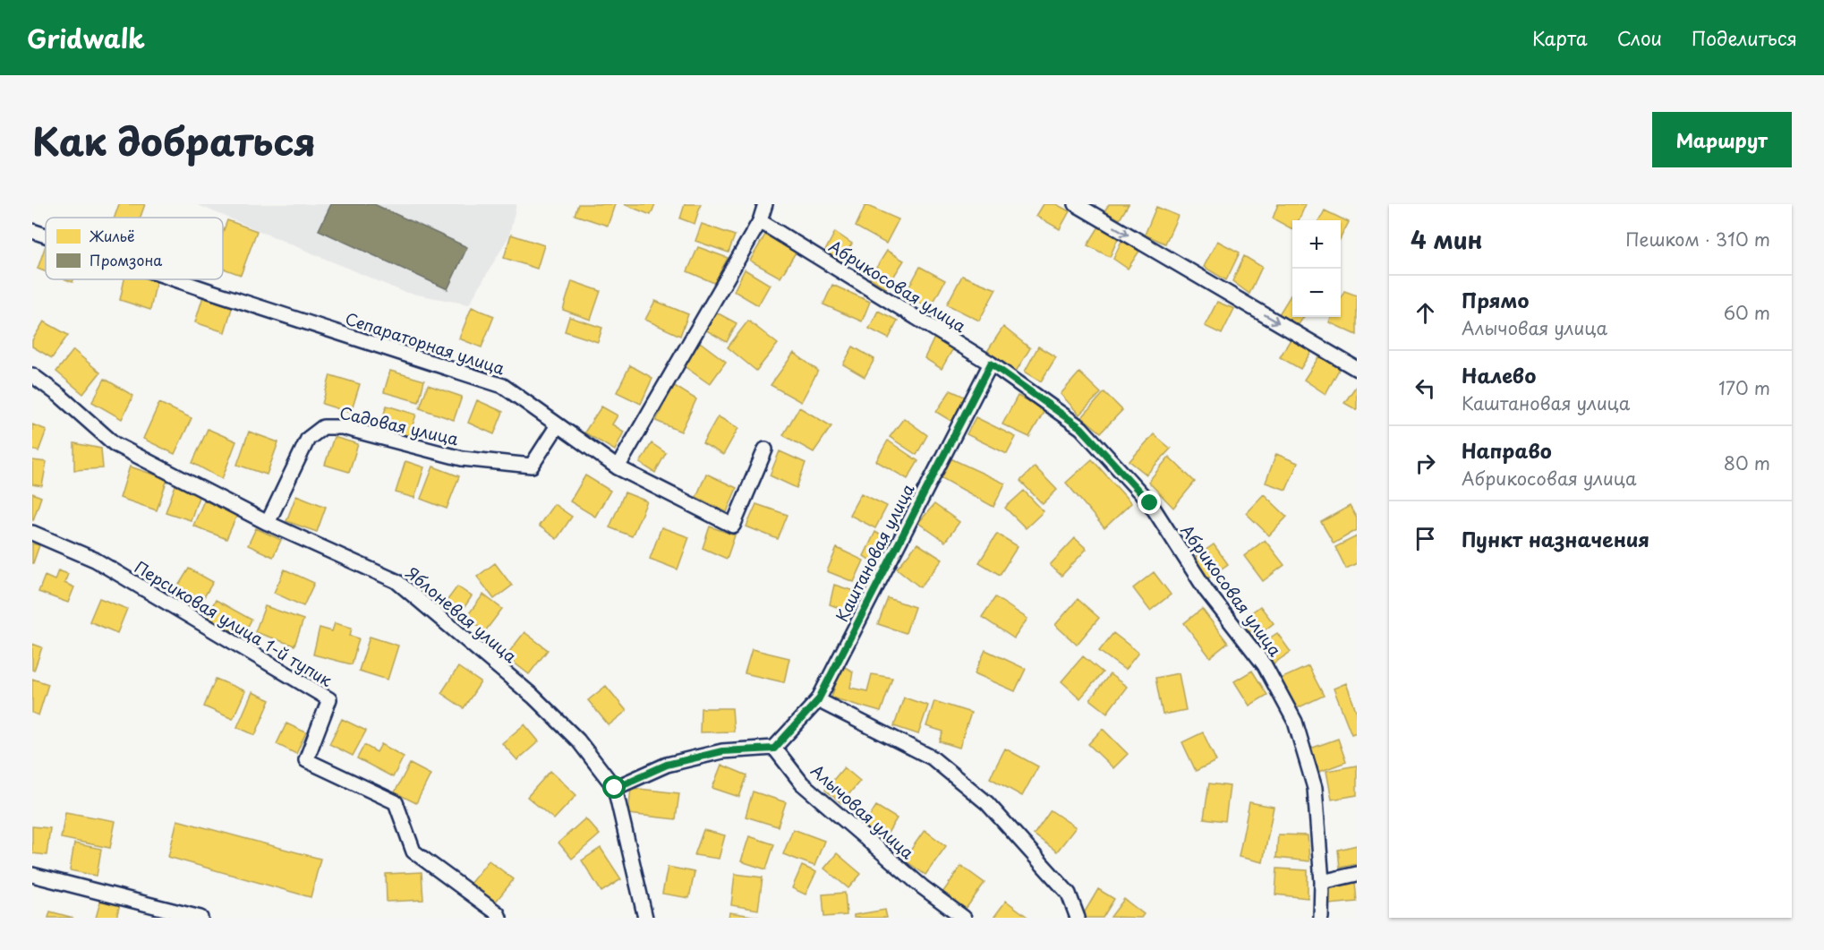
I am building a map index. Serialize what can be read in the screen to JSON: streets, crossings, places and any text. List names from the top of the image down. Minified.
{"streets":{"street":["Абрикосовая улица","Сепараторная улица","Садовая улица","Каштановая улица","Яблоневая улица","Персиковая улица 1-й тупик","Алычовая улица"]},"crossings":[["Абрикосовая улица","Каштановая улица"],["Сепараторная улица","Садовая улица"],["Садовая улица","Яблоневая улица"],["Каштановая улица","Алычовая улица"]],"legend":["Жильё","Промзона"],"page":{"header":"Gridwalk","nav":["Карта","Слои","Поделиться"],"title":"Как добраться","buttons":"Маршрут","heading":["4 мин","Пешком · 310 m"],"map_buttons":["+","−"],"list":[["Прямо","Алычовая улица","60 m"],["Налево","Каштановая улица","170 m"],["Направо","Абрикосовая улица","80 m"],"Пункт назначения"]}}
